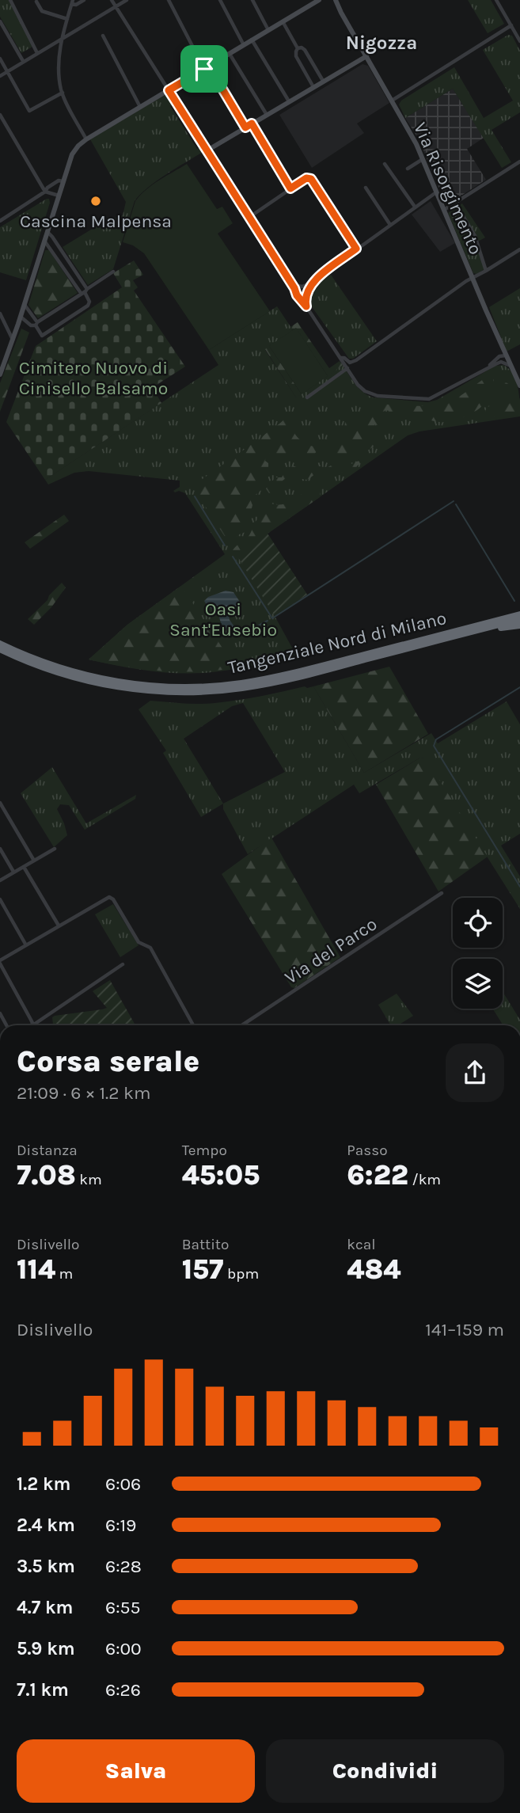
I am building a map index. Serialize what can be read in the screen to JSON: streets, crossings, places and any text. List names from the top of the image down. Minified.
{"streets":{"highway":["Tangenziale Nord di Milano"],"street":["Via Risorgimento","Via del Parco"]},"districts":["Nigozza"],"parks":["Cimitero Nuovo di Cinisello Balsamo","Oasi Sant'Eusebio"],"places":["Cascina Malpensa"],"page":{"heading":["Corsa serale","21:09 · 6 × 1.2 km"],"stats":[["Distanza","7.08 km"],["Tempo","45:05"],["Passo","6:22 /km"],["Dislivello","114 m"],["Battito","157 bpm"],["kcal","484"]],"chart":["Dislivello","141–159 m"],"list":[{"name":"1.2 km","note":"6:06"},{"name":"2.4 km","note":"6:19"},{"name":"3.5 km","note":"6:28"},{"name":"4.7 km","note":"6:55"},{"name":"5.9 km","note":"6:00"},{"name":"7.1 km","note":"6:26"}],"buttons":["Salva","Condividi"]}}
